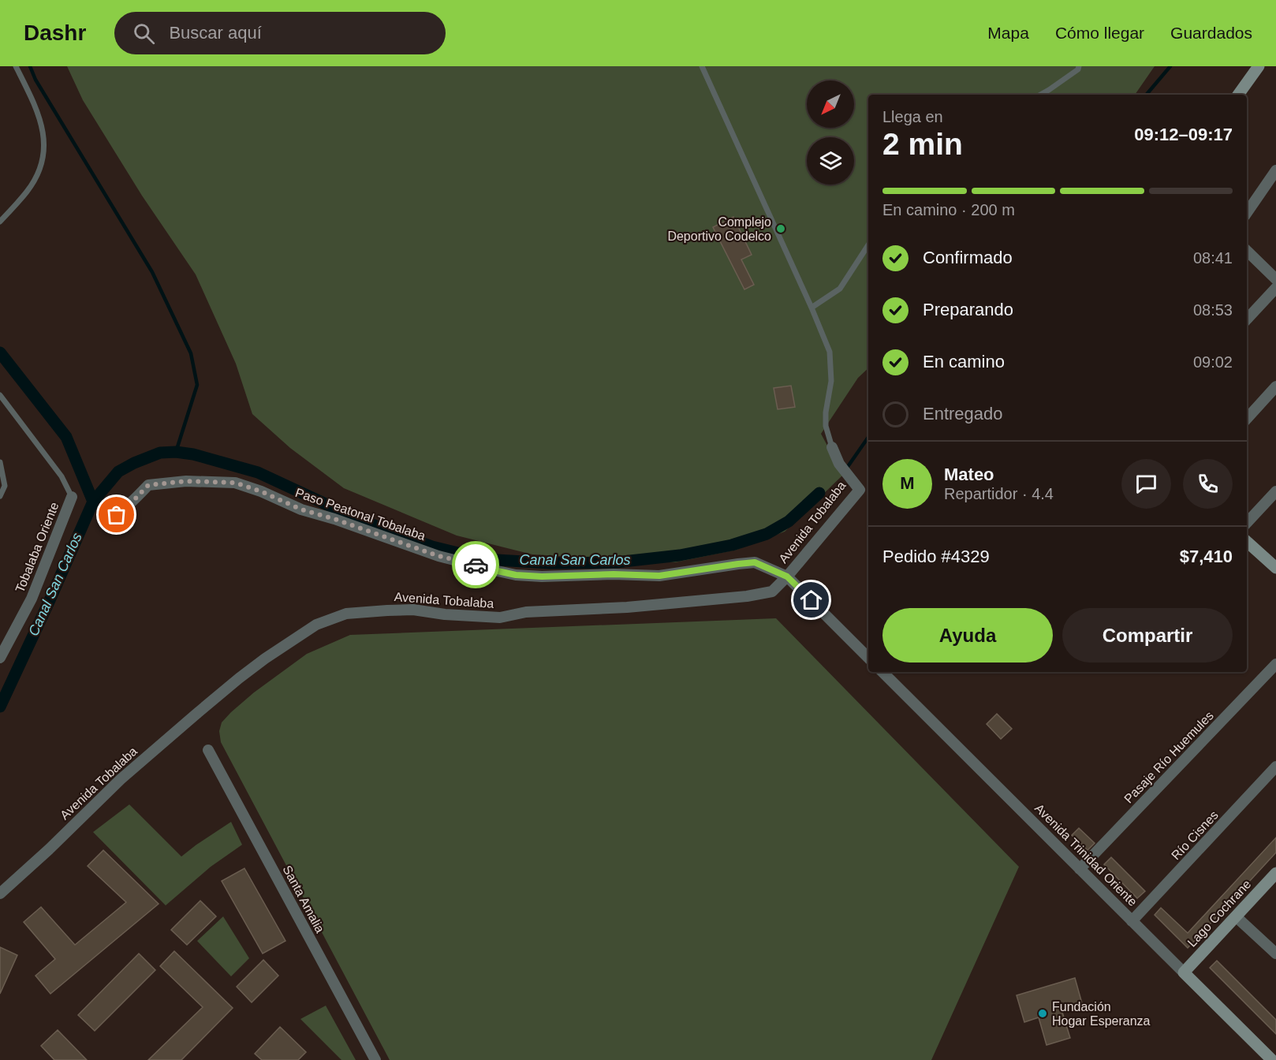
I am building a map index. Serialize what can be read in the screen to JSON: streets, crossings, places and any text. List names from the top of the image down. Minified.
{"streets":{"street":["Paso Peatonal Tobalaba","Avenida Tobalaba","Tobalaba Oriente","Pasaje Río Huemules","Río Cisnes","Avenida Trinidad Oriente","Santa Amalia","Lago Cochrane"]},"crossings":[["Paso Peatonal Tobalaba","Avenida Tobalaba"],["Pasaje Río Huemules","Avenida Trinidad Oriente"],["Río Cisnes","Avenida Trinidad Oriente"],["Avenida Trinidad Oriente","Lago Cochrane"]],"water":["Canal San Carlos"],"places":["Complejo Deportivo Codelco","Fundación Hogar Esperanza"],"north":"bottom left","page":{"header":"Dashr","search":"Buscar aquí","nav":["Mapa","Cómo llegar","Guardados"],"heading":["2 min","Llega en","09:12–09:17"],"panel":["Mateo","Repartidor · 4.4","Pedido #4329","$7,410"],"bar":"En camino · 200 m","list":[["Confirmado","08:41"],["Preparando","08:53"],["En camino","09:02"],"Entregado"],"round":"M","buttons":["Ayuda","Compartir"]}}
